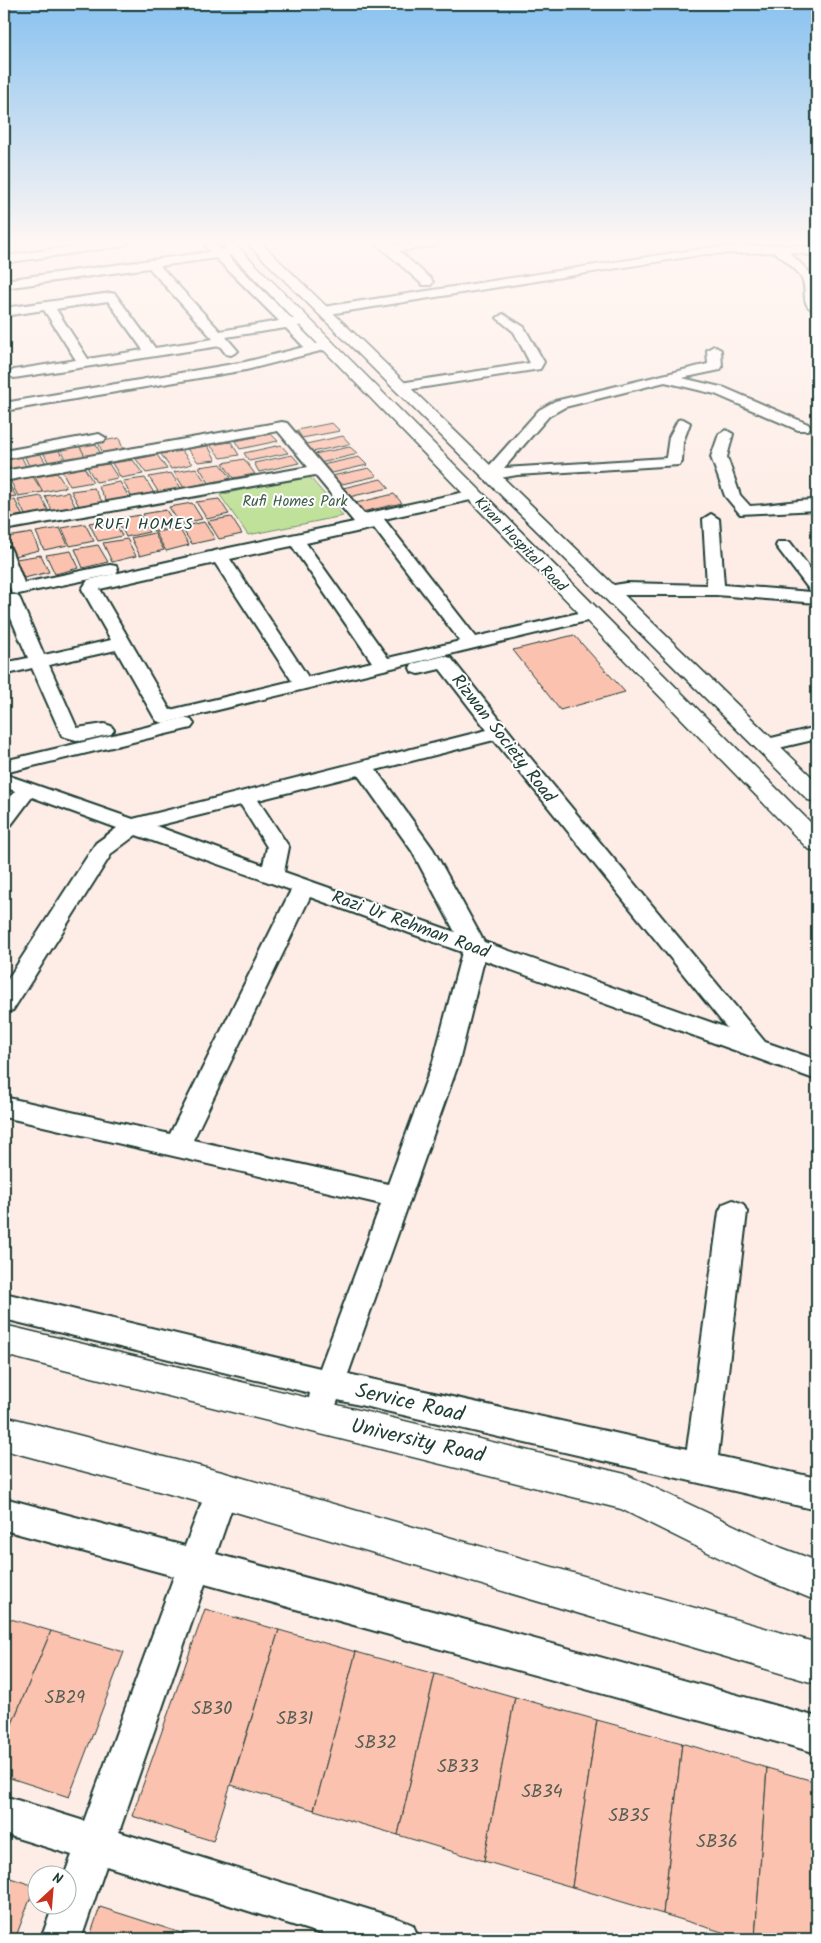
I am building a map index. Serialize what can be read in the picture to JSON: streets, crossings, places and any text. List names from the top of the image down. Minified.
{"streets":{"main road":["Kiran Hospital Road","University Road"],"street":["Rizwan Society Road","Razi Ur Rehman Road","Service Road"]},"crossings":[["Rizwan Society Road","Razi Ur Rehman Road"],["Service Road","University Road"]],"districts":["RUFI HOMES"],"parks":["Rufi Homes Park"],"house_numbers":["SB29","SB30","SB31","SB32","SB33","SB34","SB35","SB36"],"north":"top right"}
